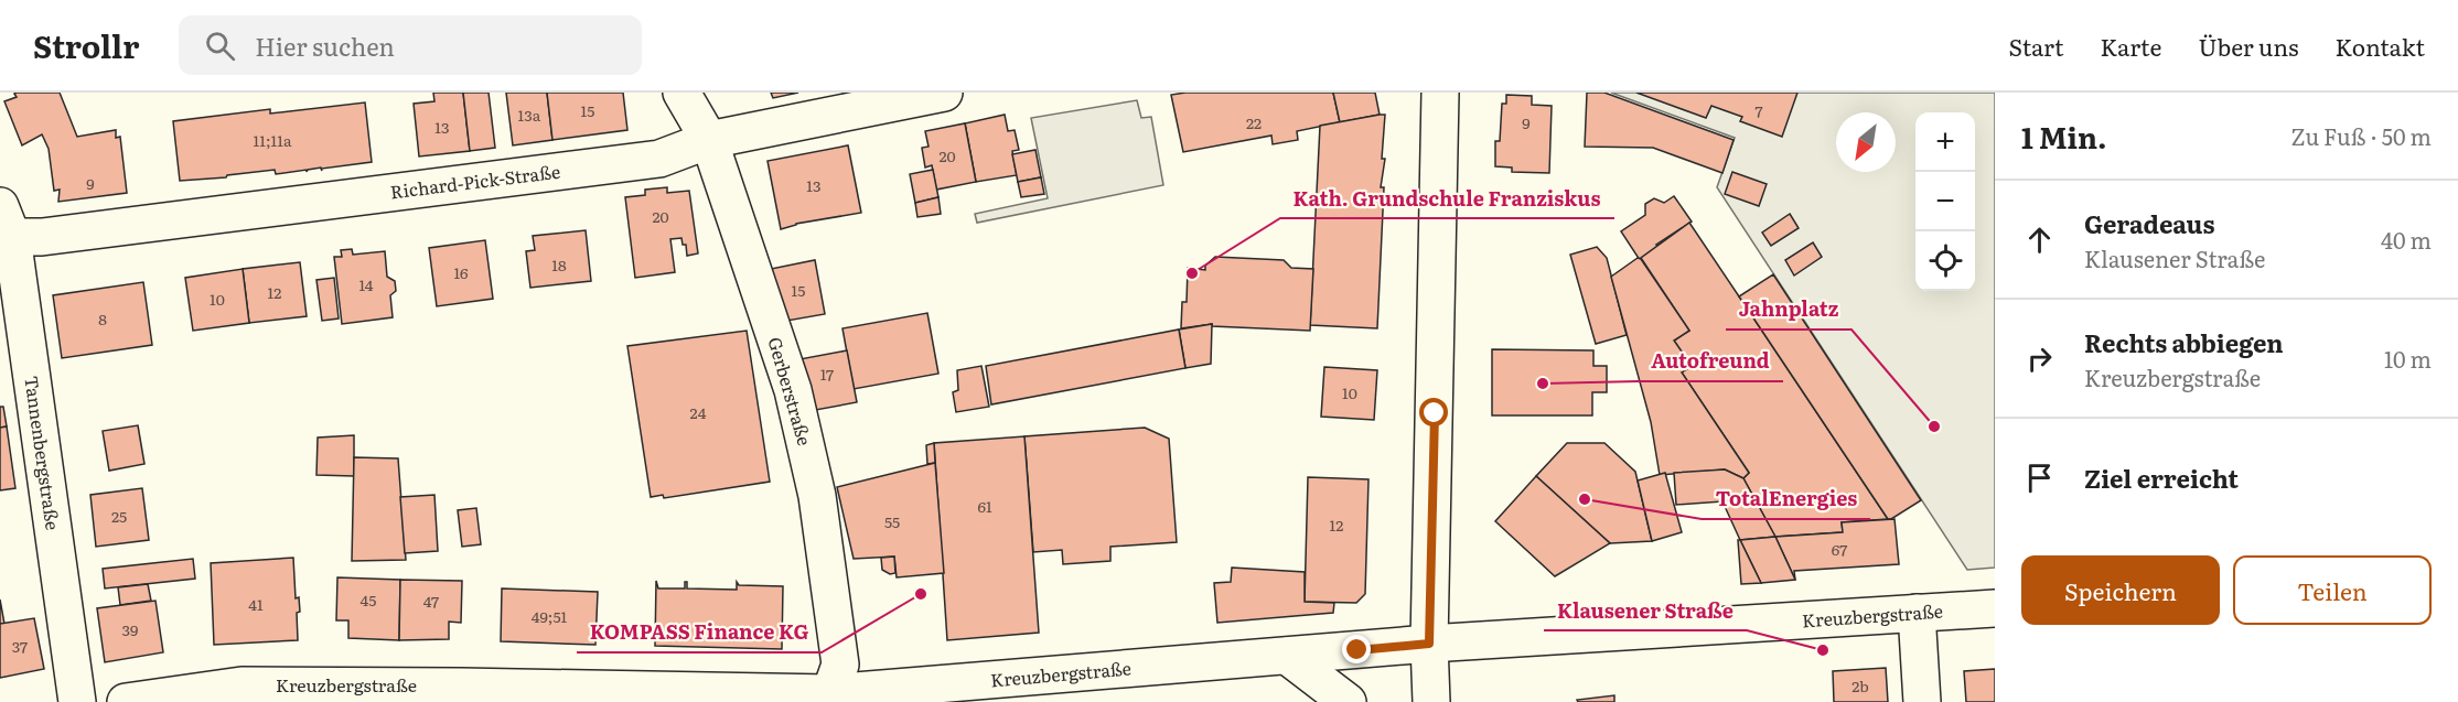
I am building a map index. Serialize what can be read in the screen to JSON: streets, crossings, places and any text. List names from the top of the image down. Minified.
{"streets":{"street":["Richard-Pick-Straße","Gerberstraße","Tannenbergstraße","Kreuzbergstraße"]},"crossings":[["Richard-Pick-Straße","Gerberstraße"],["Richard-Pick-Straße","Tannenbergstraße"],["Gerberstraße","Kreuzbergstraße"]],"places":["Kath. Grundschule Franziskus","Autofreund","Jahnplatz","TotalEnergies","KOMPASS Finance KG","Klausener Straße"],"house_numbers":["15","7","13a","22","9","13","11;11a","20","9","13","20","18","16","14","15","12","10","8","17","10","24","61","25","55","12","67","45","47","41","49;51","39","37","2b"],"north":"bottom left","page":{"header":"Strollr","search":"Hier suchen","nav":["Start","Karte","Über uns","Kontakt"],"heading":["1 Min.","Zu Fuß · 50 m"],"map_buttons":["+","−"],"list":[["Geradeaus","Klausener Straße","40 m"],["Rechts abbiegen","Kreuzbergstraße","10 m"],"Ziel erreicht"],"buttons":["Speichern","Teilen"]}}
